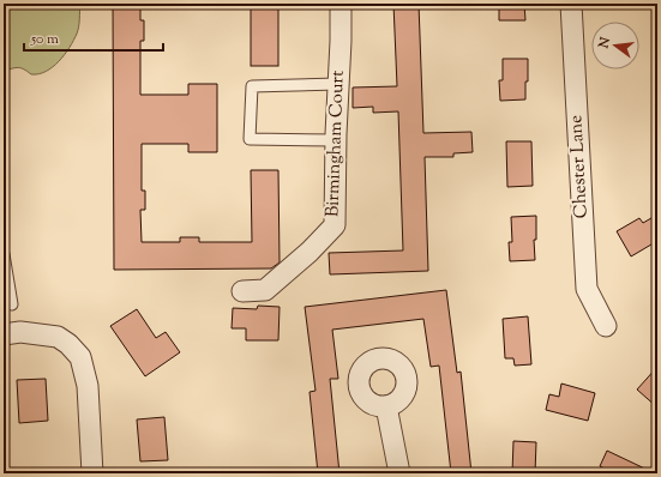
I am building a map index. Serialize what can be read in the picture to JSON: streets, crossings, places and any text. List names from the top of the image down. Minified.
{"streets":{"street":["Birmingham Court","Chester Lane"]},"scale_bar":"50 m","north":"left"}
